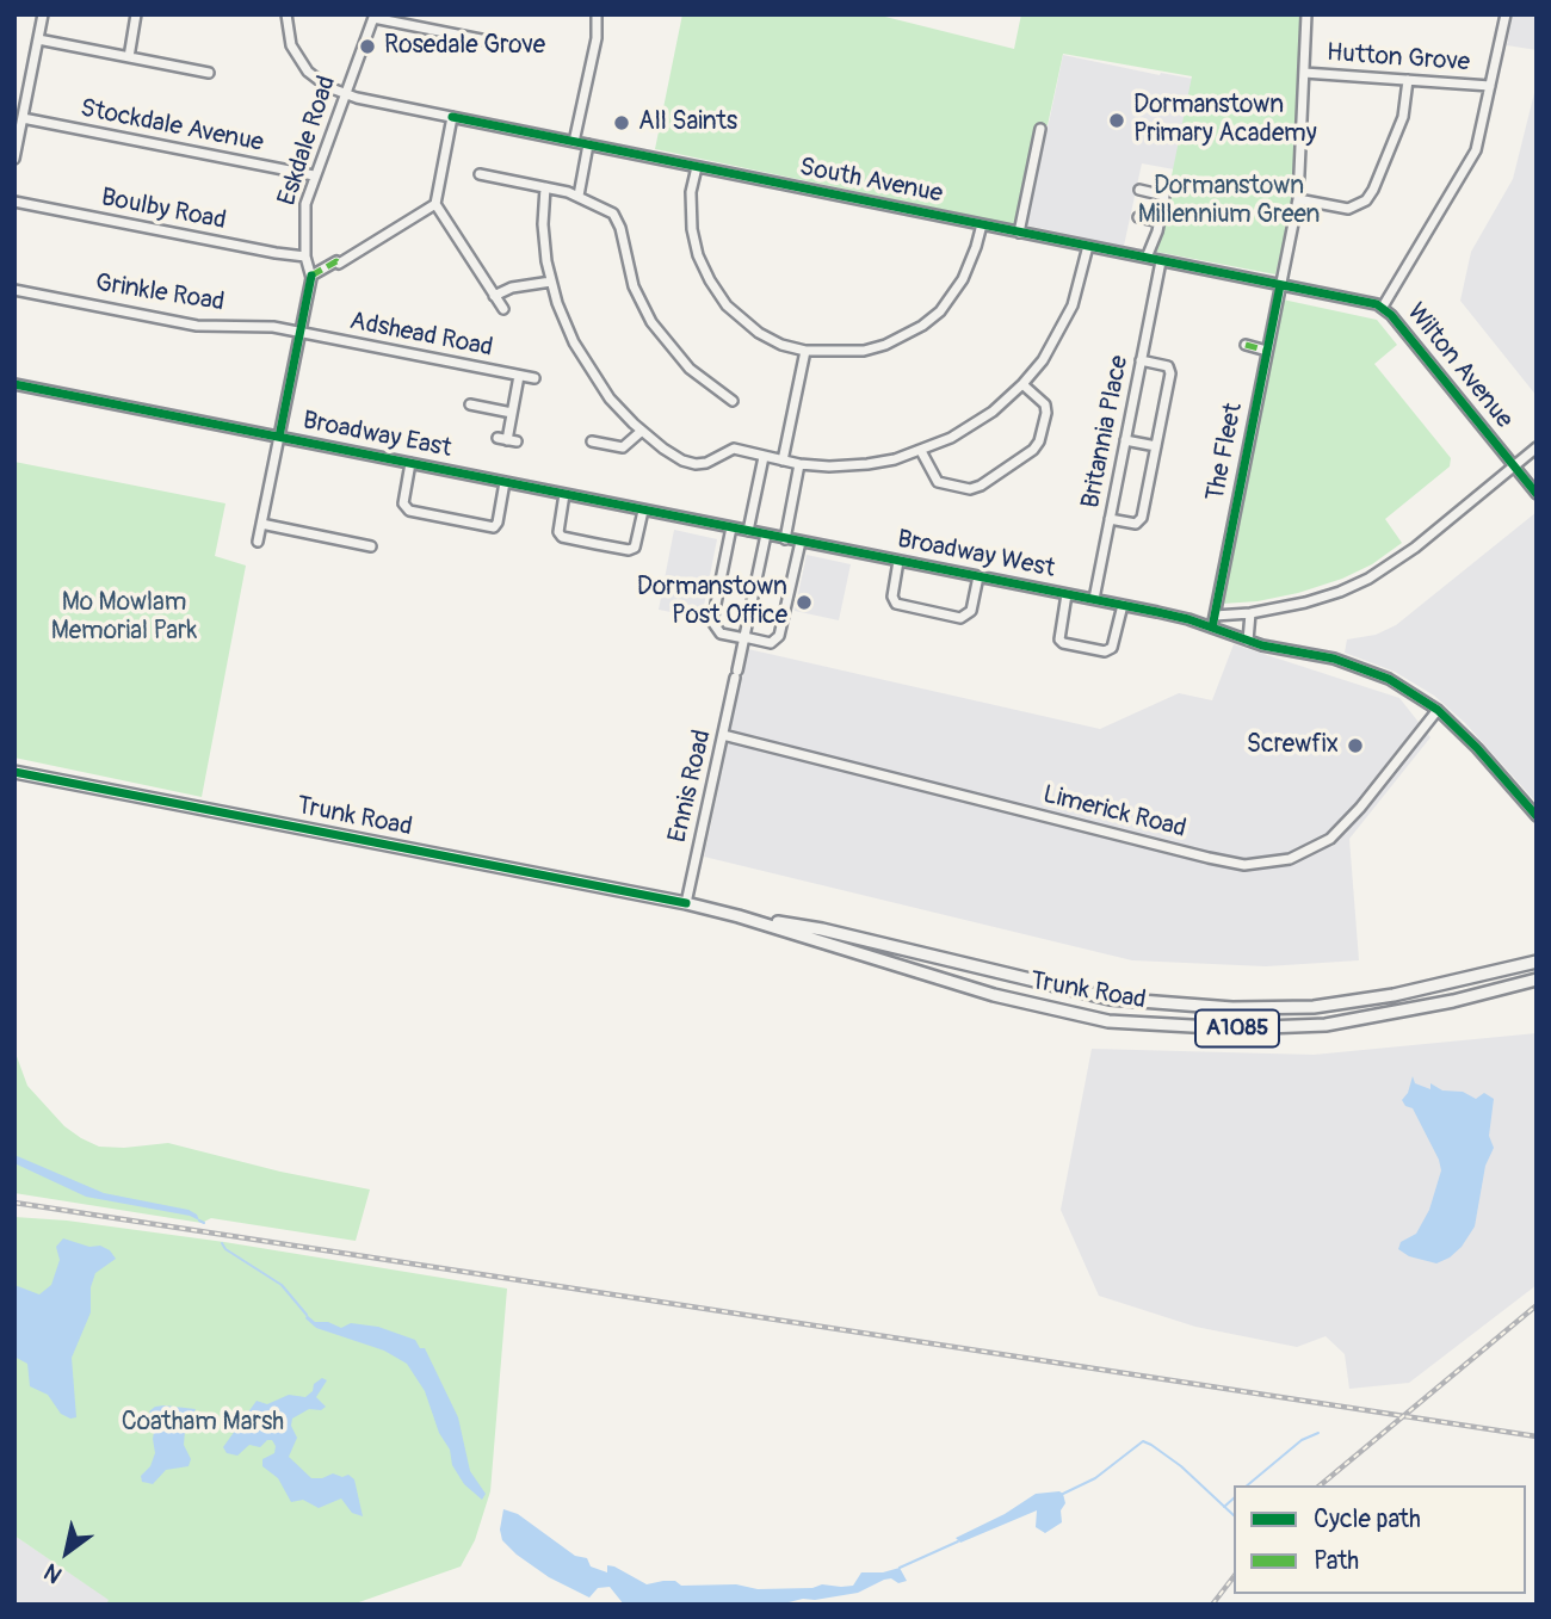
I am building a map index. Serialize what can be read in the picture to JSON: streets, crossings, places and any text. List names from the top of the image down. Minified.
{"streets":{"main road":["Trunk Road","A1085"],"street":["Hutton Grove","Stockdale Avenue","Eskdale Road","South Avenue","Boulby Road","Grinkle Road","Adshead Road","Wilton Avenue","Britannia Place","Broadway East","The Fleet","Broadway West","Ennis Road","Limerick Road"]},"crossings":[["Hutton Grove","The Fleet"],["Stockdale Avenue","Eskdale Road"],["Eskdale Road","South Avenue"],["Eskdale Road","Boulby Road"],["Eskdale Road","Grinkle Road"],["Eskdale Road","Adshead Road"],["Eskdale Road","Broadway East"],["South Avenue","Wilton Avenue"],["South Avenue","Britannia Place"],["South Avenue","The Fleet"],["Grinkle Road","Adshead Road"],["Wilton Avenue","The Fleet"],["Britannia Place","Broadway West"],["Broadway East","Broadway West"],["The Fleet","Broadway West"],["Broadway West","Ennis Road"],["Broadway West","Limerick Road"],["Ennis Road","Limerick Road"],["Ennis Road","Trunk Road"]],"parks":["Dormanstown Millennium Green","Mo Mowlam Memorial Park","Coatham Marsh"],"places":["Rosedale Grove","Dormanstown Primary Academy","All Saints","Dormanstown Post Office","Screwfix"],"legend":["Cycle path","Path"],"north":"bottom left"}
